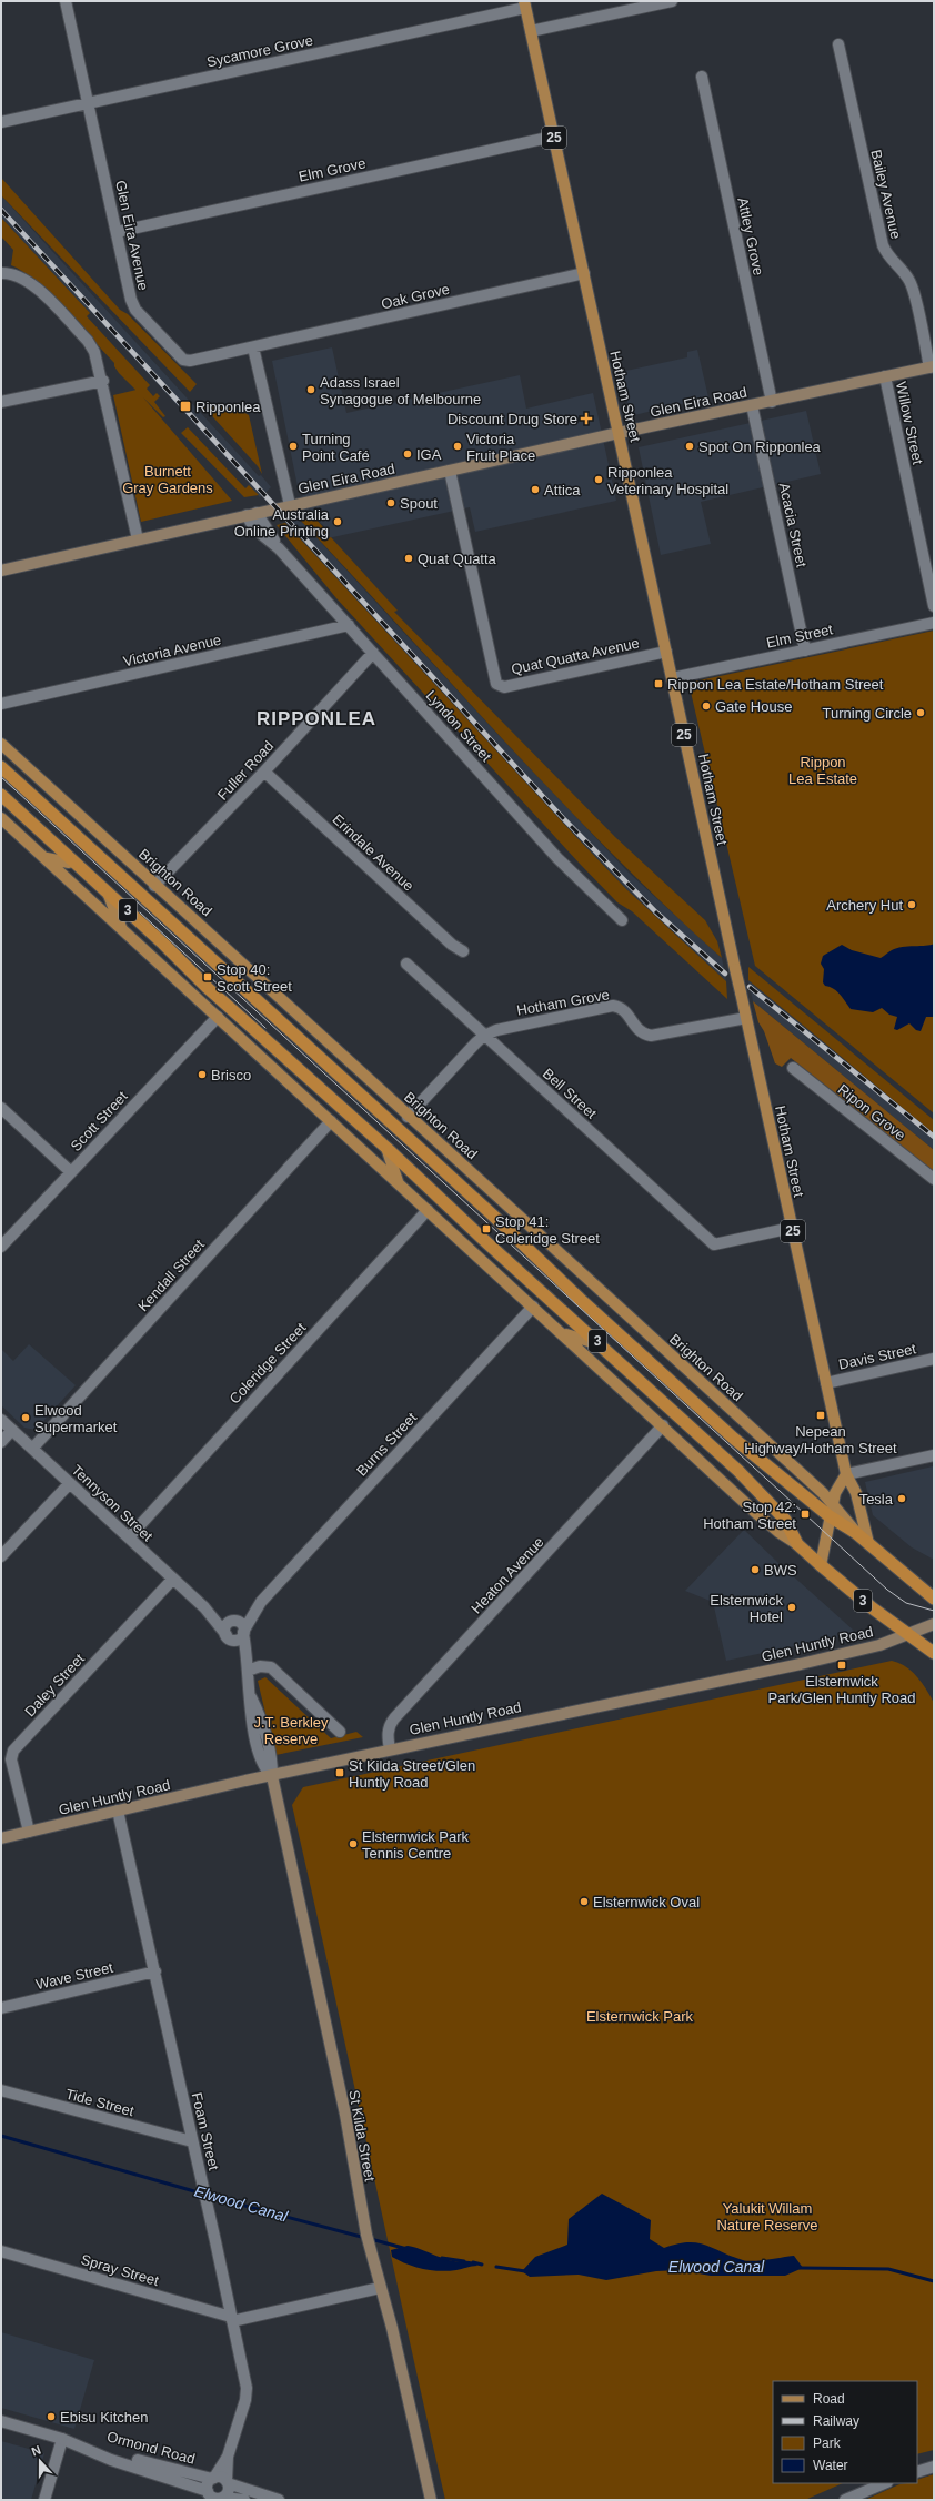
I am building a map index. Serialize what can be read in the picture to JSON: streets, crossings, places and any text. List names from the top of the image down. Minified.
{"streets":{"highway":["Brighton Road","3"],"main road":["25","Hotham Street","Glen Eira Road","Glen Huntly Road","St Kilda Street"],"street":["Sycamore Grove","Elm Grove","Bailey Avenue","Glen Eira Avenue","Attley Grove","Oak Grove","Willow Street","Acacia Street","Elm Street","Victoria Avenue","Quat Quatta Avenue","Lyndon Street","Fuller Road","Erindale Avenue","Hotham Grove","Bell Street","Ripon Grove","Scott Street","Kendall Street","Davis Street","Coleridge Street","Burns Street","Tennyson Street","Heaton Avenue","Daley Street","Wave Street","Tide Street","Foam Street","Spray Street","Ormond Road"]},"crossings":[["Sycamore Grove","Glen Eira Avenue"],["Sycamore Grove","Hotham Street"],["Elm Grove","Glen Eira Avenue"],["Elm Grove","Hotham Street"],["Bailey Avenue","Glen Eira Road"],["Glen Eira Avenue","Oak Grove"],["Attley Grove","Glen Eira Road"],["Oak Grove","Hotham Street"],["Hotham Street","Glen Eira Road"],["Hotham Street","Elm Street"],["Hotham Street","Quat Quatta Avenue"],["Hotham Street","Brighton Road"],["Hotham Street","Hotham Grove"],["Hotham Street","Bell Street"],["Hotham Street","Davis Street"],["Glen Eira Road","Willow Street"],["Glen Eira Road","Acacia Street"],["Glen Eira Road","Quat Quatta Avenue"],["Glen Eira Road","Lyndon Street"],["Acacia Street","Elm Street"],["Victoria Avenue","Lyndon Street"],["Lyndon Street","Fuller Road"],["Fuller Road","Erindale Avenue"],["Fuller Road","Brighton Road"],["Brighton Road","Hotham Grove"],["3","Glen Huntly Road"],["Hotham Grove","Bell Street"],["Kendall Street","Tennyson Street"],["Coleridge Street","Tennyson Street"],["Burns Street","Tennyson Street"],["Tennyson Street","Daley Street"],["Tennyson Street","St Kilda Street"],["Heaton Avenue","Glen Huntly Road"],["Glen Huntly Road","Daley Street"],["Glen Huntly Road","Foam Street"],["Glen Huntly Road","St Kilda Street"],["Wave Street","Foam Street"],["Tide Street","Foam Street"],["Foam Street","Spray Street"],["Foam Street","Ormond Road"],["St Kilda Street","Spray Street"]],"districts":["RIPPONLEA"],"water":["Elwood Canal"],"parks":["Burnett Gray Gardens","Rippon Lea Estate","J.T. Berkley Reserve","Elsternwick Park","Yalukit Willam Nature Reserve"],"places":{"other":["Adass Israel Synagogue of Melbourne","Turning Point Café","Victoria Fruit Place","Spot On Ripponlea","IGA","Ripponlea Veterinary Hospital","Attica","Spout","Australia Online Printing","Quat Quatta","Gate House","Turning Circle","Archery Hut","Brisco","Elwood Supermarket","Tesla","BWS","Elsternwick Hotel","Elsternwick Park Tennis Centre","Elsternwick Oval","Ebisu Kitchen"],"transit":["Ripponlea","Rippon Lea Estate/Hotham Street","Stop 40: Scott Street","Stop 41: Coleridge Street","Nepean Highway/Hotham Street","Stop 42: Hotham Street","Elsternwick Park/Glen Huntly Road","St Kilda Street/Glen Huntly Road"],"health":["Discount Drug Store"]},"legend":["Road","Railway","Park","Water"],"north":"top"}
